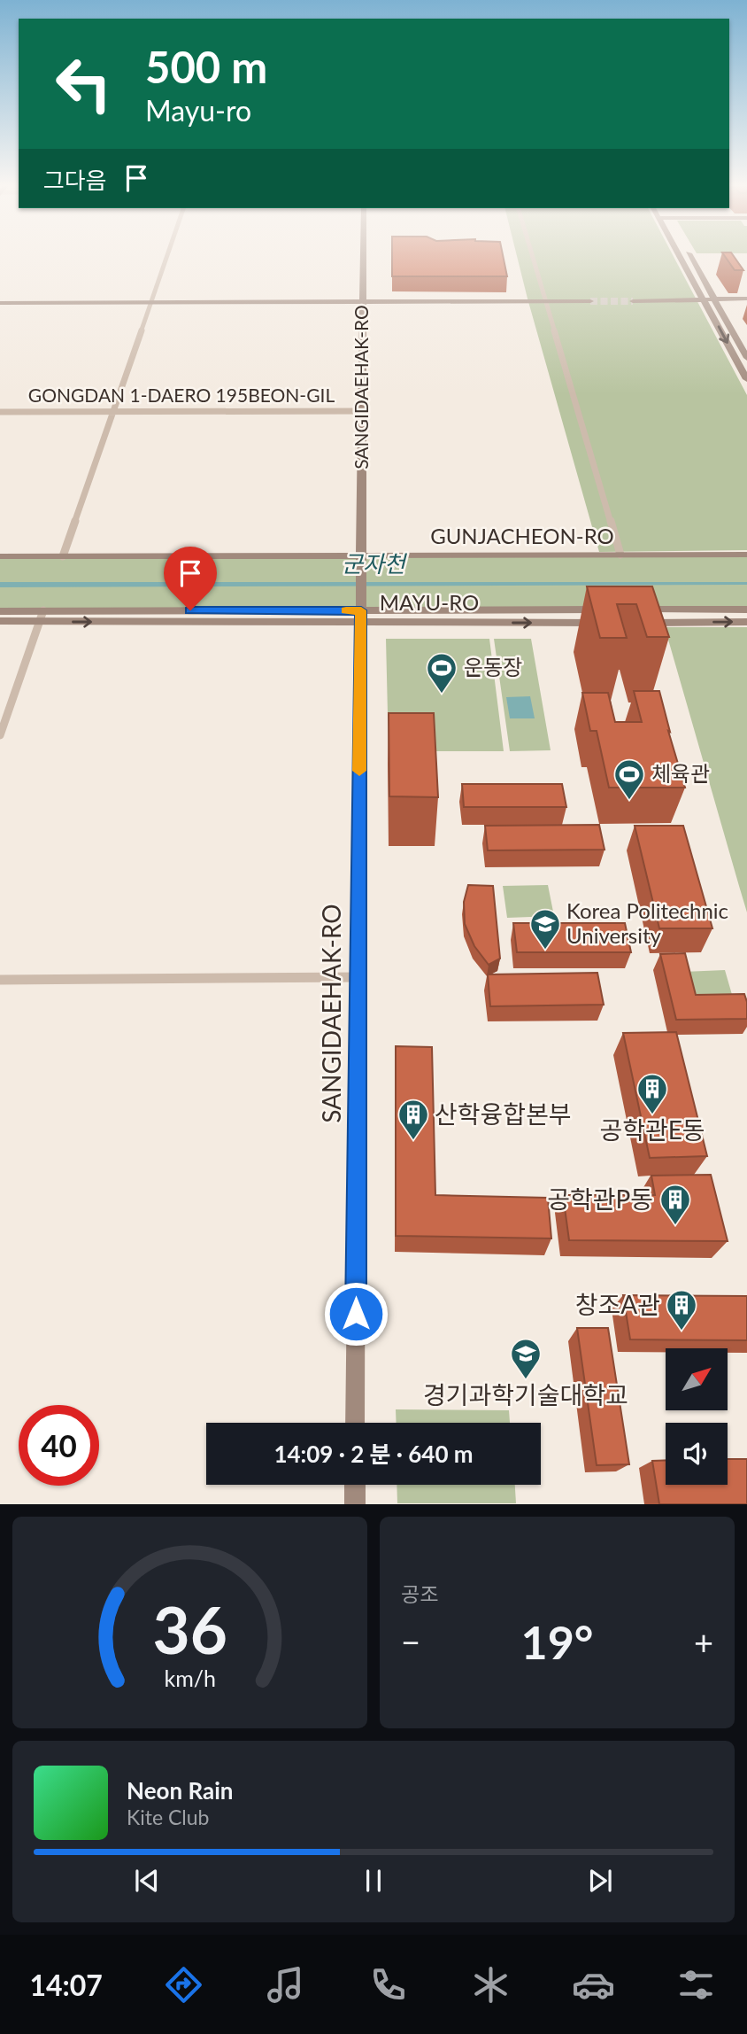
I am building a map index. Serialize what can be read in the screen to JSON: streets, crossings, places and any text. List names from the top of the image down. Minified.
{"streets":{"street":["SANGIDAEHAK-RO","GONGDAN 1-DAERO 195BEON-GIL","GUNJACHEON-RO","MAYU-RO"]},"crossings":[["SANGIDAEHAK-RO","GONGDAN 1-DAERO 195BEON-GIL"],["SANGIDAEHAK-RO","GUNJACHEON-RO"],["SANGIDAEHAK-RO","MAYU-RO"]],"water":["군자천"],"places":{"sports":["운동장","체육관"],"school or university":["Korea Politechnic University","경기과학기술대학교"],"building":["공학관E동","산학융합본부","공학관P동","창조A관"]},"north":"top right","page":{"turn":["500 m","Mayu-ro"],"then":"그다음","limit":"40","trip":"14:09 · 2 분 · 640 m","tile":"공조","heat":["−","19°","+"],"song":["Neon Rain","Kite Club"],"tabs":"14:07","gauge":["36","km/h"]}}
